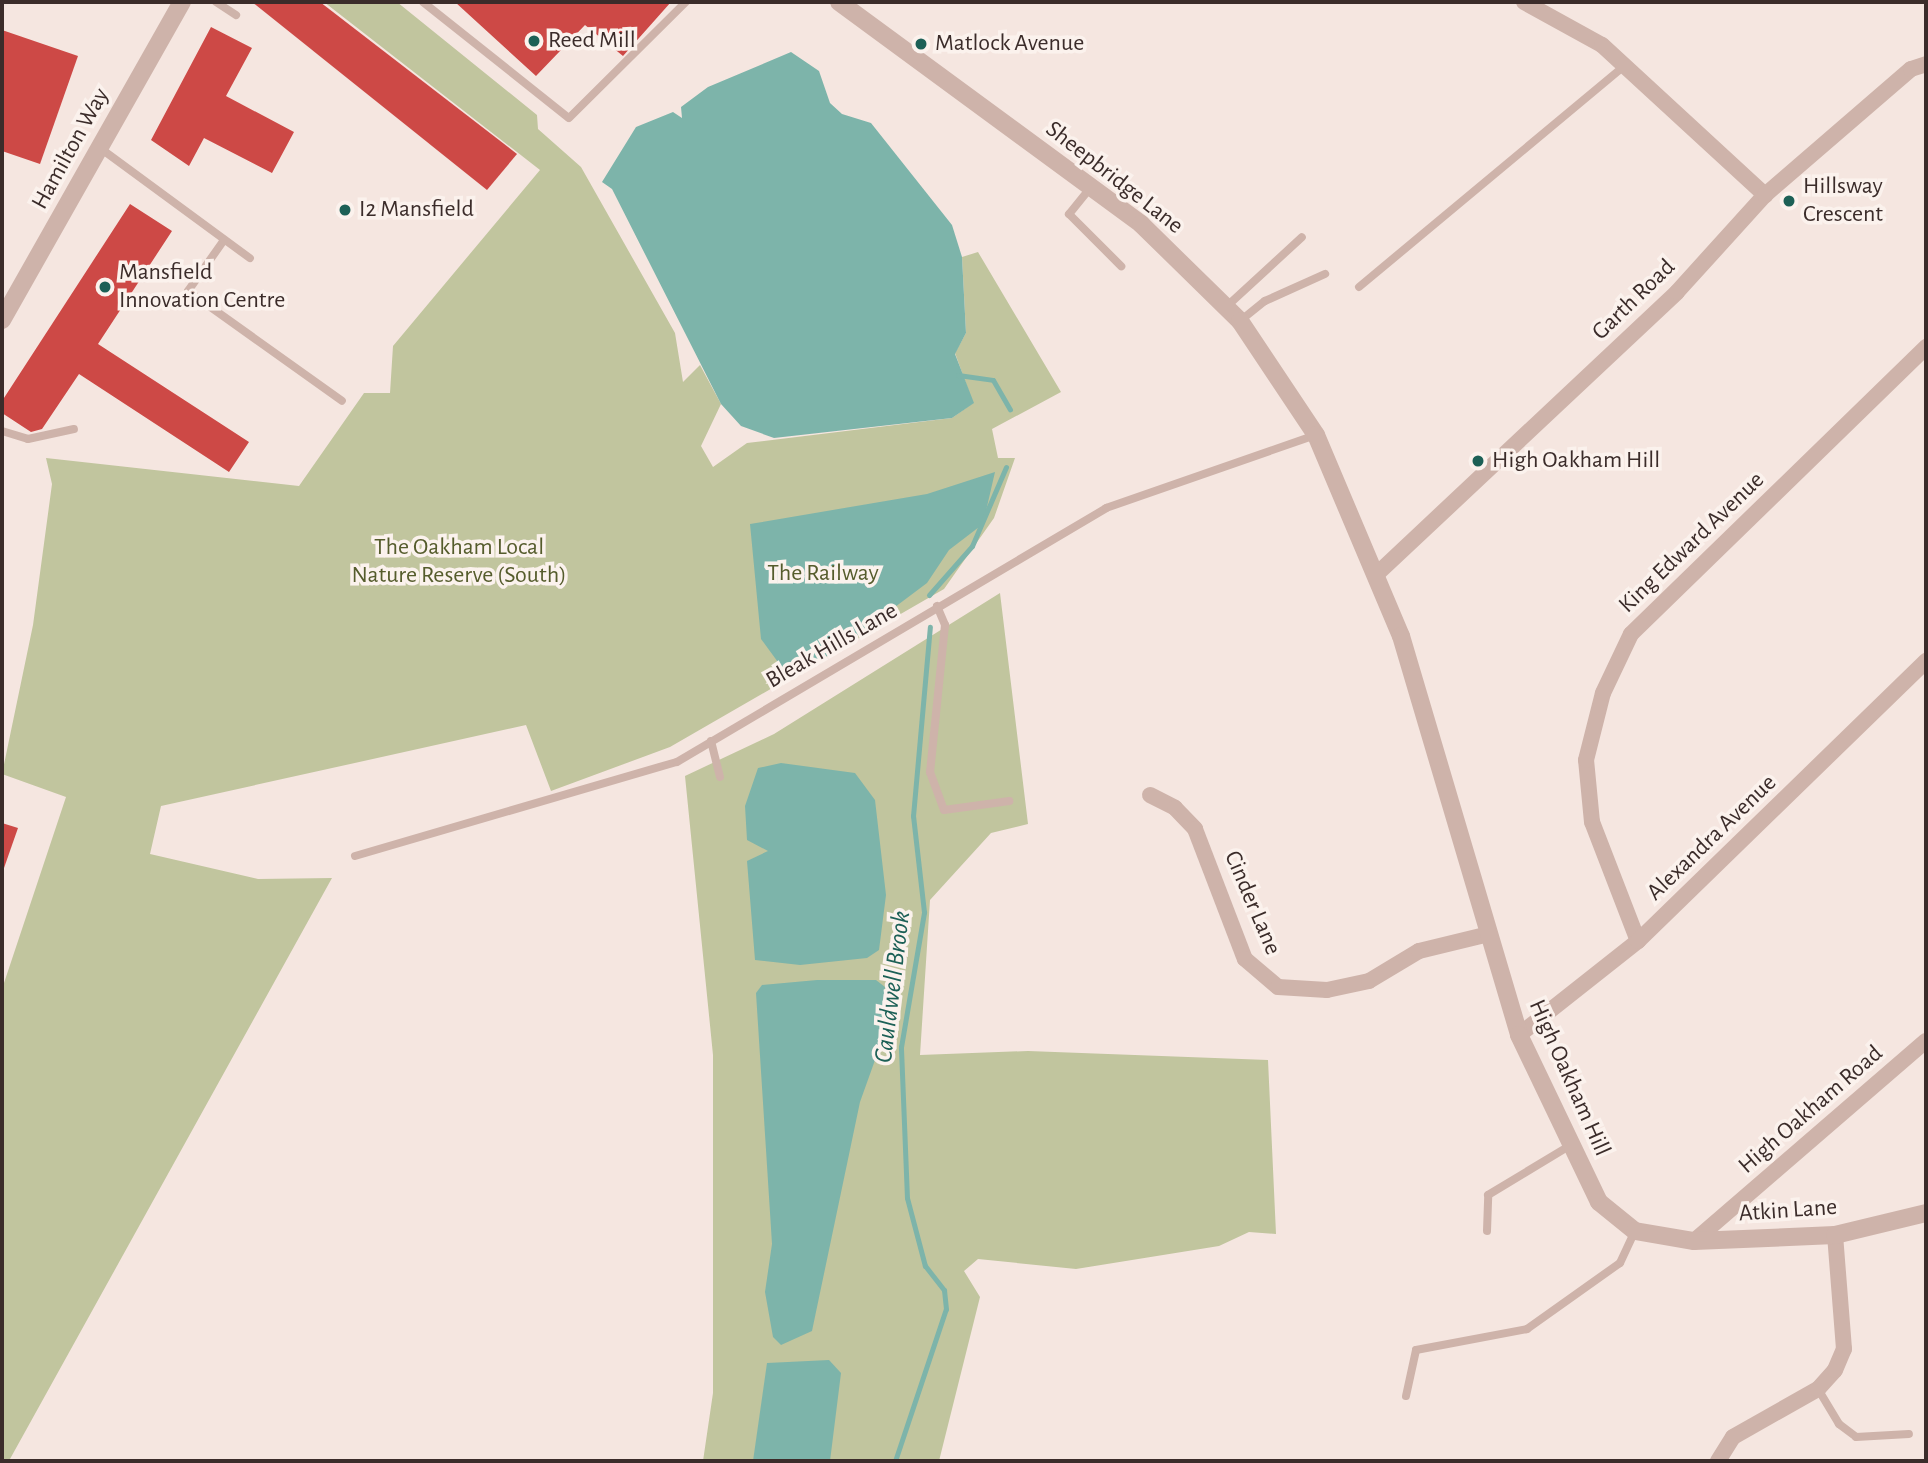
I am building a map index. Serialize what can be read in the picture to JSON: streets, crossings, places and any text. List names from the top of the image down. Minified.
{"streets":{"street":["Hamilton Way","Sheepbridge Lane","Garth Road","King Edward Avenue","Alexandra Avenue","Cinder Lane","High Oakham Hill","High Oakham Road","Atkin Lane"],"lane":["Bleak Hills Lane"]},"crossings":[["Sheepbridge Lane","Bleak Hills Lane"],["Sheepbridge Lane","High Oakham Hill"],["Garth Road","High Oakham Hill"],["King Edward Avenue","Alexandra Avenue"],["Bleak Hills Lane","High Oakham Hill"],["Alexandra Avenue","High Oakham Hill"],["Cinder Lane","High Oakham Hill"],["High Oakham Hill","High Oakham Road"],["High Oakham Hill","Atkin Lane"],["High Oakham Road","Atkin Lane"]],"water":["Cauldwell Brook"],"parks":["The Oakham Local Nature Reserve (South)","The Railway"],"places":["Reed Mill","Matlock Avenue","Hillsway Crescent","I2 Mansfield","Mansfield Innovation Centre","High Oakham Hill"]}
